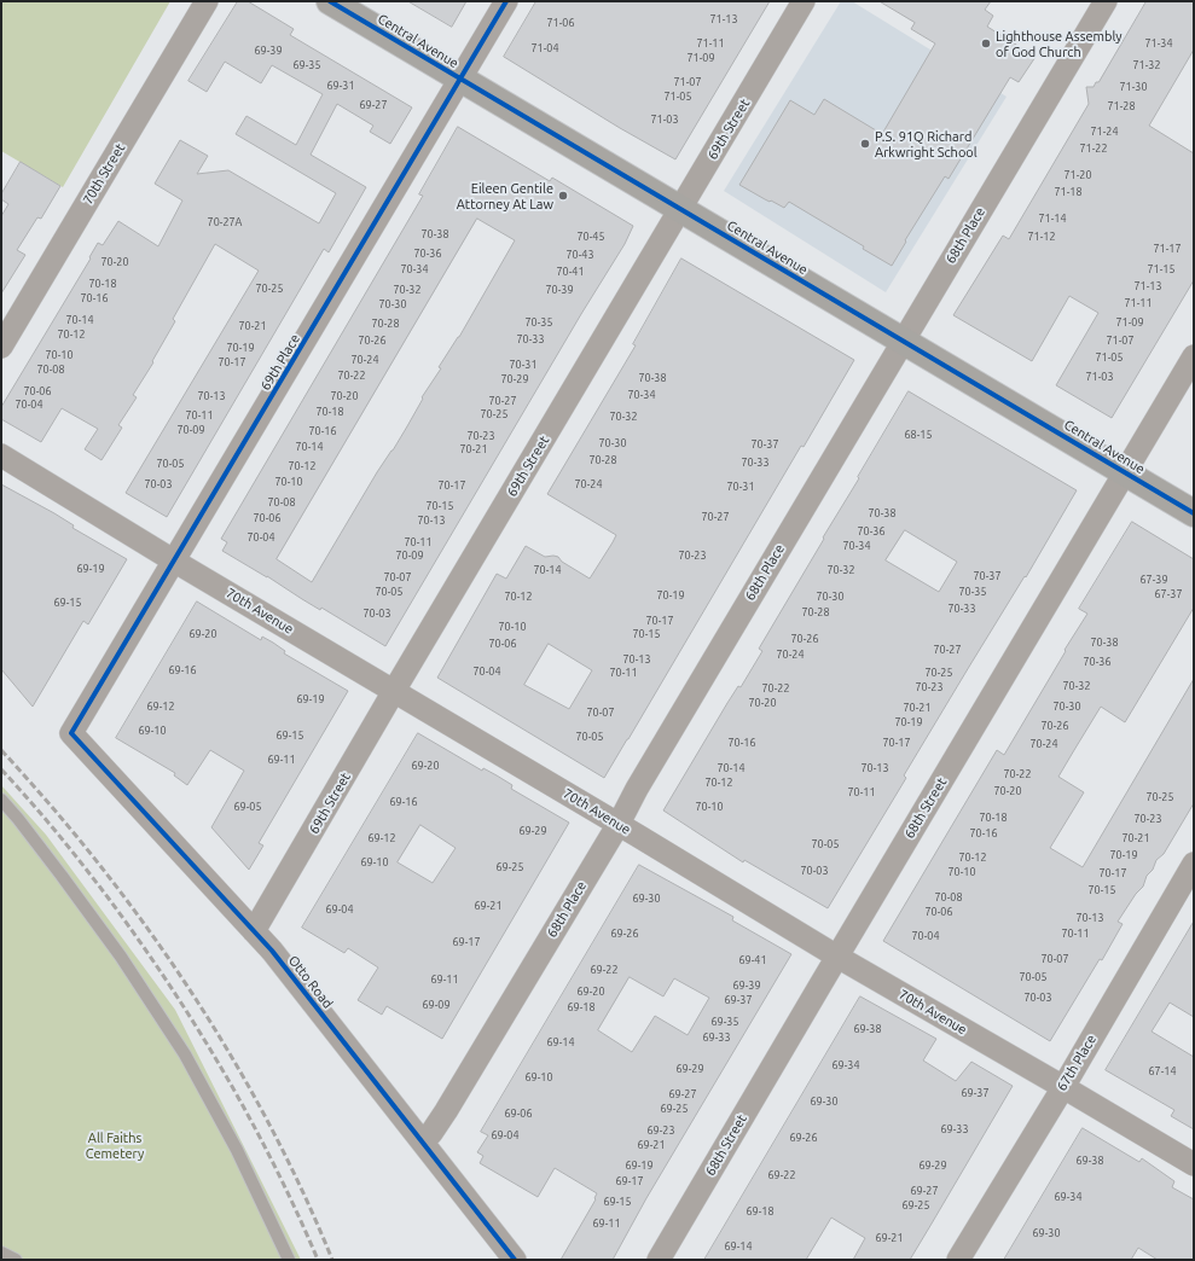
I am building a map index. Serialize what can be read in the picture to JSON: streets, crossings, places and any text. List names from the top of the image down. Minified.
{"streets":{"main road":["Central Avenue"],"street":["69th Street","70th Street","68th Place","69th Place","70th Avenue","68th Street","Otto Road","67th Place"]},"crossings":[["Central Avenue","69th Street"],["Central Avenue","68th Place"],["Central Avenue","69th Place"],["Central Avenue","68th Street"],["69th Street","70th Avenue"],["69th Street","Otto Road"],["68th Place","70th Avenue"],["68th Place","Otto Road"],["69th Place","70th Avenue"],["69th Place","Otto Road"],["70th Avenue","68th Street"],["70th Avenue","67th Place"]],"parks":["All Faiths Cemetery"],"places":["Lighthouse Assembly of God Church","P.S. 91Q Richard Arkwright School","Eileen Gentile Attorney At Law"],"house_numbers":["71-13","71-06","71-11","71-34","71-04","69-39","71-09","69-35","71-32","71-07","69-31","71-30","71-05","69-27","71-28","71-03","71-24","71-22","71-20","71-18","71-14","70-27A","70-38","70-45","71-12","71-17","70-36","70-43","70-20","70-34","71-15","70-41","70-18","71-13","70-25","70-32","70-39","70-16","71-11","70-30","70-14","70-35","71-09","70-28","70-21","70-12","70-33","70-26","71-07","70-19","70-10","71-05","70-24","70-17","70-31","70-08","70-22","71-03","70-38","70-29","70-06","70-34","70-13","70-20","70-27","70-04","70-18","70-25","70-11","70-32","70-09","70-16","68-15","70-23","70-30","70-37","70-14","70-21","70-28","70-33","70-05","70-12","70-10","70-03","70-24","70-17","70-31","70-08","70-15","70-38","70-27","70-06","70-13","70-36","70-04","70-11","70-34","70-09","70-23","69-19","70-14","70-32","70-37","70-07","67-39","70-05","70-35","67-37","70-19","70-12","70-30","69-15","70-33","70-28","70-03","70-17","70-10","69-20","70-15","70-26","70-38","70-06","70-27","70-24","70-13","70-36","69-16","70-04","70-11","70-25","70-32","70-23","70-22","69-19","70-20","69-12","70-30","70-21","70-07","70-19","70-26","69-10","69-15","70-05","70-16","70-17","70-24","69-11","69-20","70-14","70-13","70-22","70-12","70-20","70-11","70-25","69-16","69-05","70-10","70-18","70-23","69-29","70-16","69-12","70-21","70-05","70-19","70-12","69-10","69-25","70-03","70-10","70-17","70-15","70-08","69-30","69-21","69-04","70-06","70-13","69-26","70-11","70-04","69-17","70-07","69-41","69-22","70-05","69-11","69-39","69-20","70-03","69-37","69-09","69-18","69-35","69-38","69-33","69-14","69-34","69-29","67-14","69-10","69-37","69-27","69-30","69-25","69-06","69-33","69-23","69-04","69-26","69-21","69-38","69-19","69-29","69-22","69-17","69-27","69-34","69-15","69-25","69-18","69-11","69-30","69-21","69-14"]}
